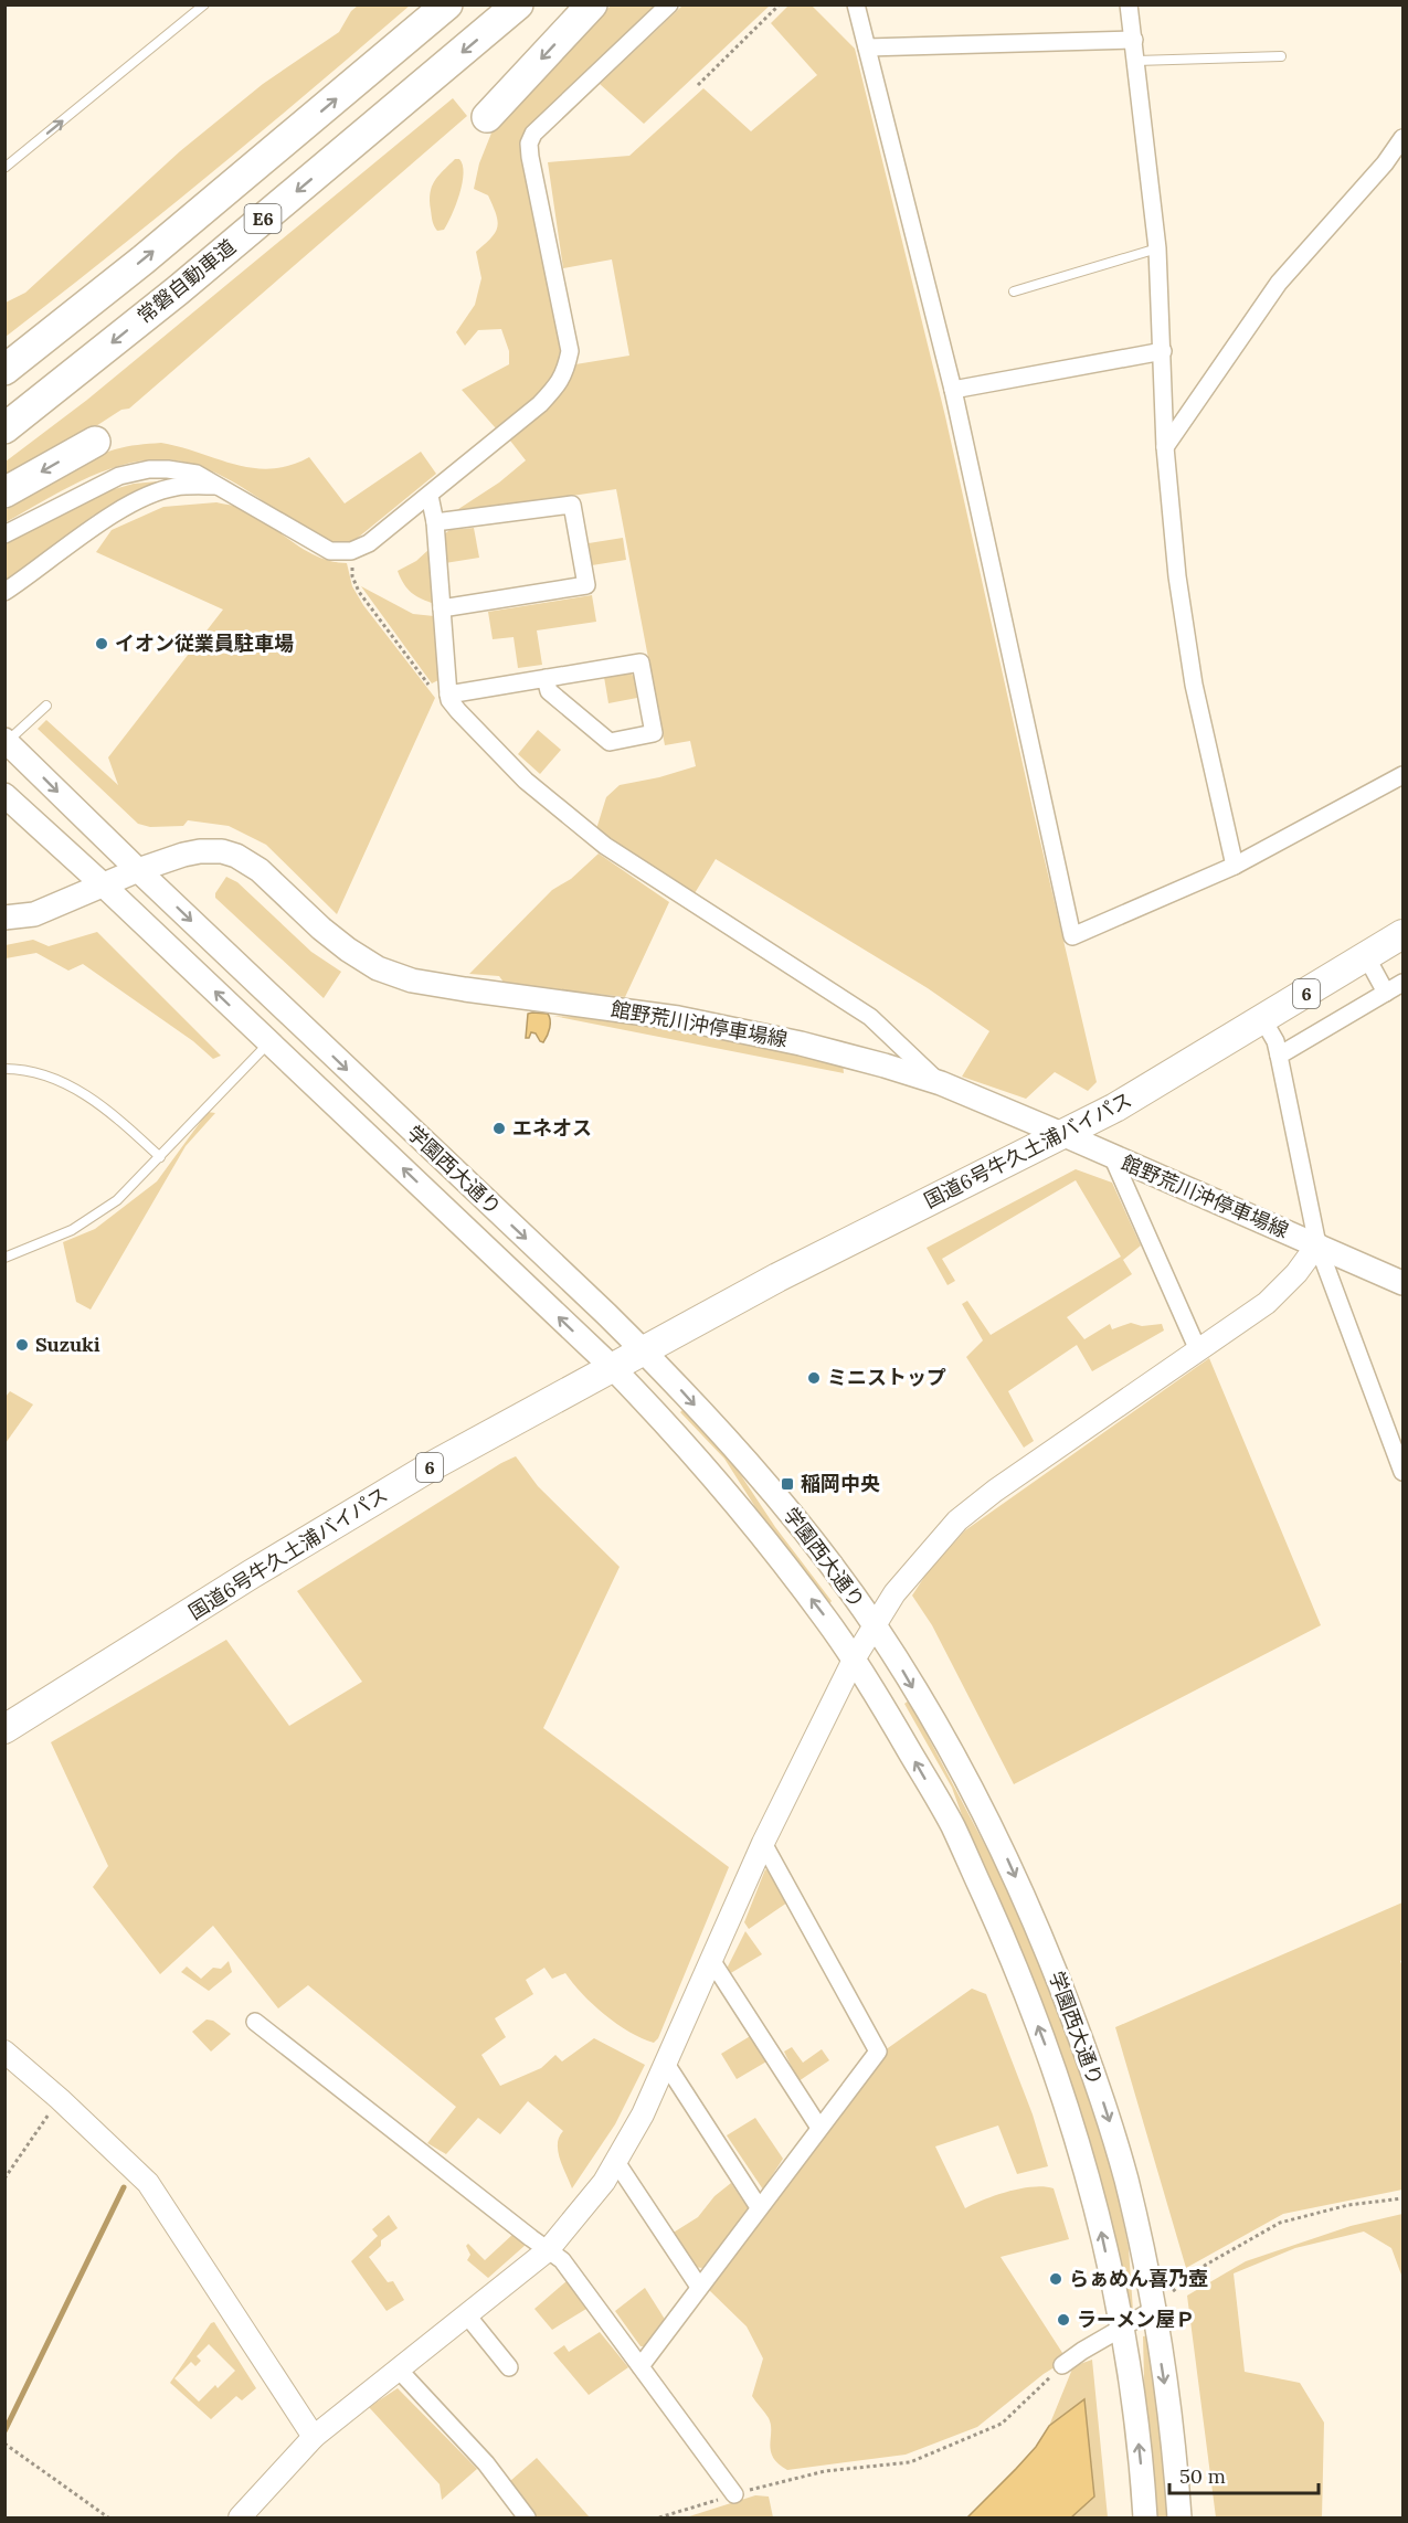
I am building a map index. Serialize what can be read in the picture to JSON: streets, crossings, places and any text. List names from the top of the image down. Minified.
{"streets":{"highway":["E6","常磐自動車道","6","国道6号牛久土浦バイパス"],"main road":["館野荒川沖停車場線","学園西大通り"]},"crossings":[["6","国道6号牛久土浦バイパス"],["6","学園西大通り"],["館野荒川沖停車場線","国道6号牛久土浦バイパス"],["館野荒川沖停車場線","学園西大通り"],["国道6号牛久土浦バイパス","学園西大通り"]],"places":{"other":["イオン従業員駐車場","エネオス","Suzuki","ミニストップ","らぁめん喜乃壺","ラーメン屋Ｐ"],"transit":["稲岡中央"]},"scale_bar":"50 m"}
